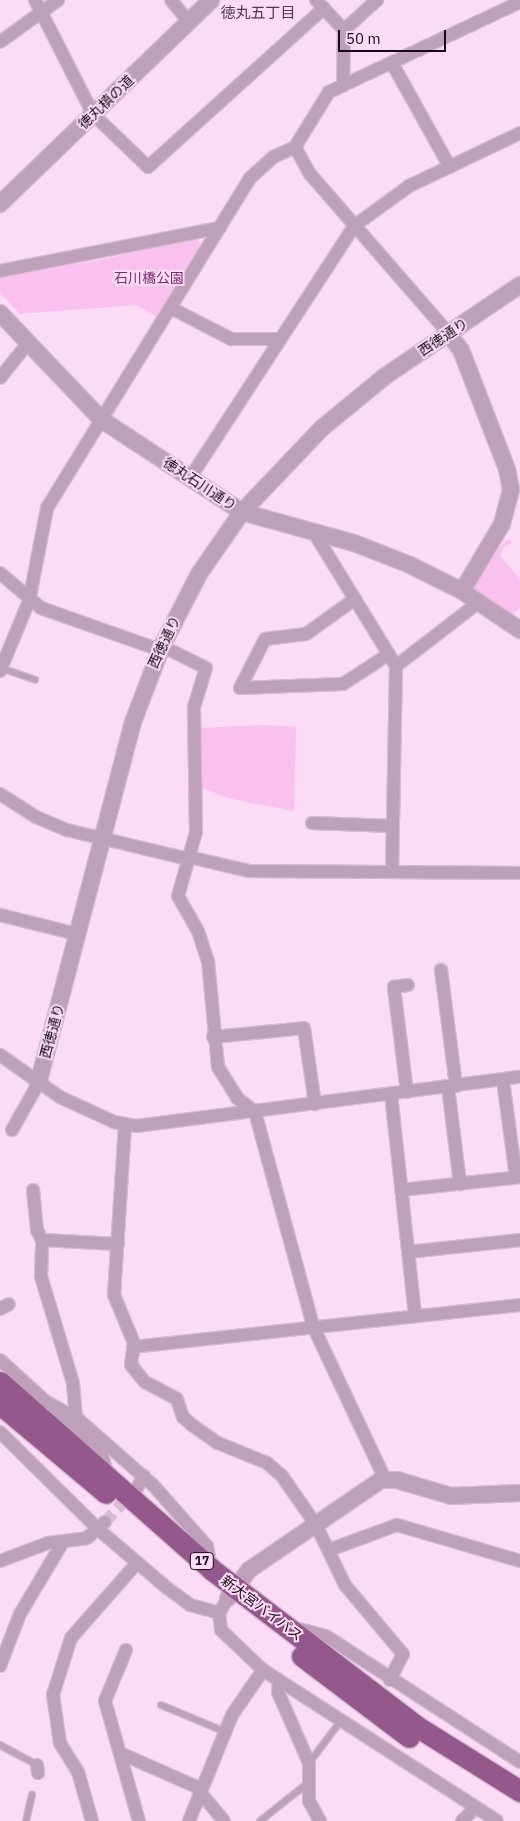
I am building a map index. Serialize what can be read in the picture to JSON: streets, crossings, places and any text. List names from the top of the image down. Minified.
{"streets":{"highway":["17","新大宮バイパス"],"street":["徳丸槙の道","西徳通り","徳丸石川通り"]},"crossings":[["西徳通り","徳丸石川通り"]],"districts":["徳丸五丁目"],"parks":["石川橋公園"],"scale_bar":"50 m"}
